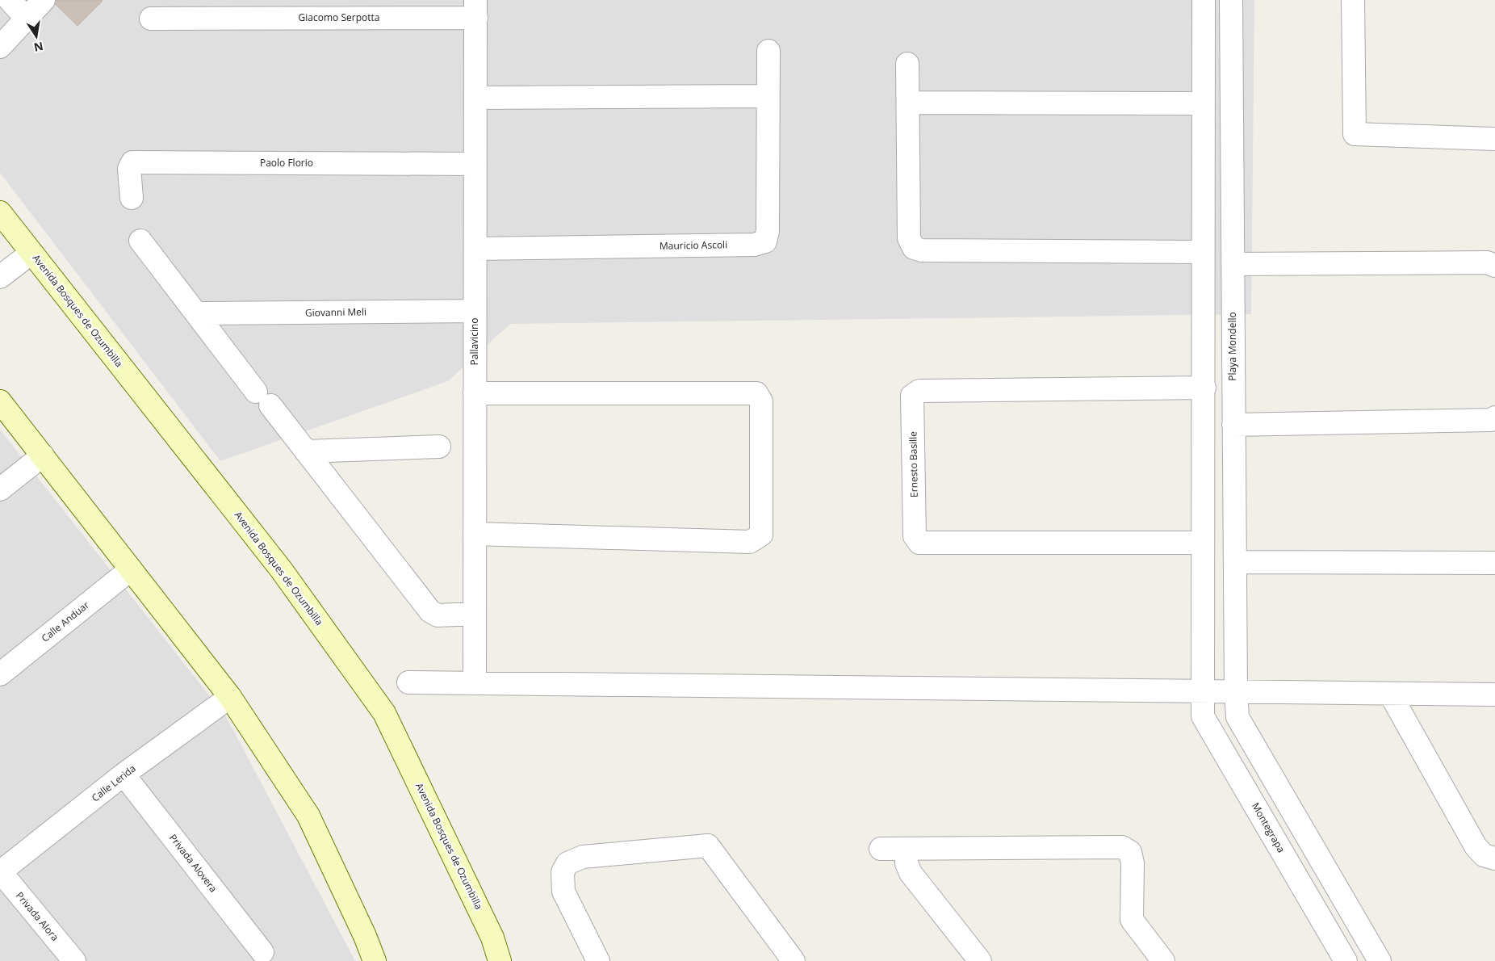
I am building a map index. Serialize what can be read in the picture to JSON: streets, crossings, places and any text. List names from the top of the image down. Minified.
{"streets":{"main road":["Avenida Bosques de Ozumbilla"],"street":["Giacomo Serpotta","Paolo Florio","Mauricio Ascoli","Giovanni Meli","Pallavicino","Playa Mondello","Ernesto Basille","Calle Anduar","Calle Lerida","Montegrapa","Privada Alovera","Privada Alora"]},"crossings":[["Giacomo Serpotta","Pallavicino"],["Paolo Florio","Pallavicino"],["Mauricio Ascoli","Pallavicino"],["Giovanni Meli","Pallavicino"],["Calle Lerida","Privada Alovera"],["Calle Lerida","Privada Alora"]],"north":"bottom"}
